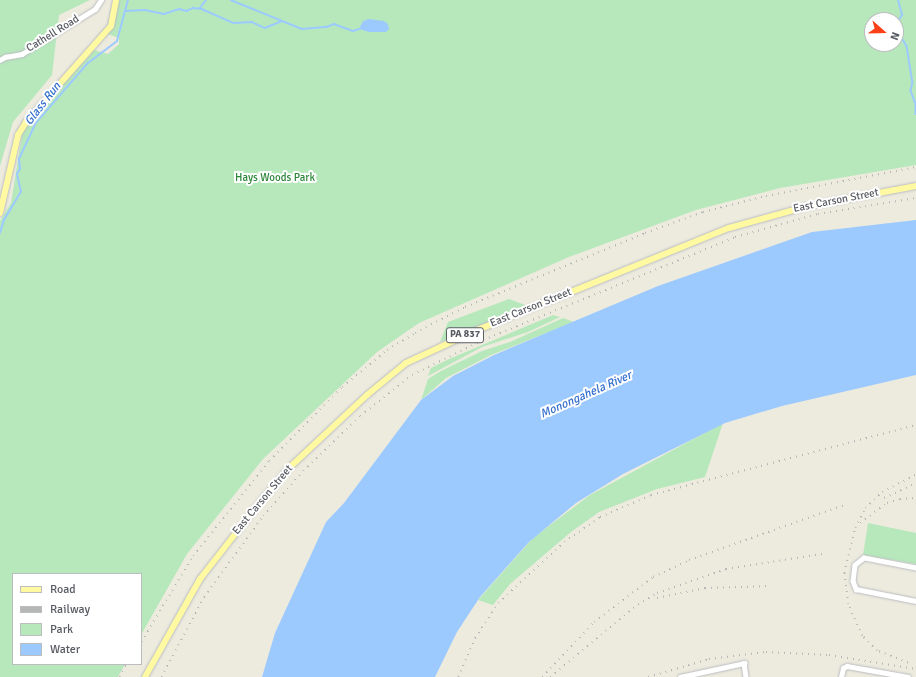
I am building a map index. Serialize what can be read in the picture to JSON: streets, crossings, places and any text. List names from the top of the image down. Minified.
{"streets":{"main road":["East Carson Street","PA 837"],"street":["Cathell Road"]},"water":["Glass Run","Monongahela River"],"parks":["Hays Woods Park"],"legend":["Road","Railway","Park","Water"],"north":"right"}
